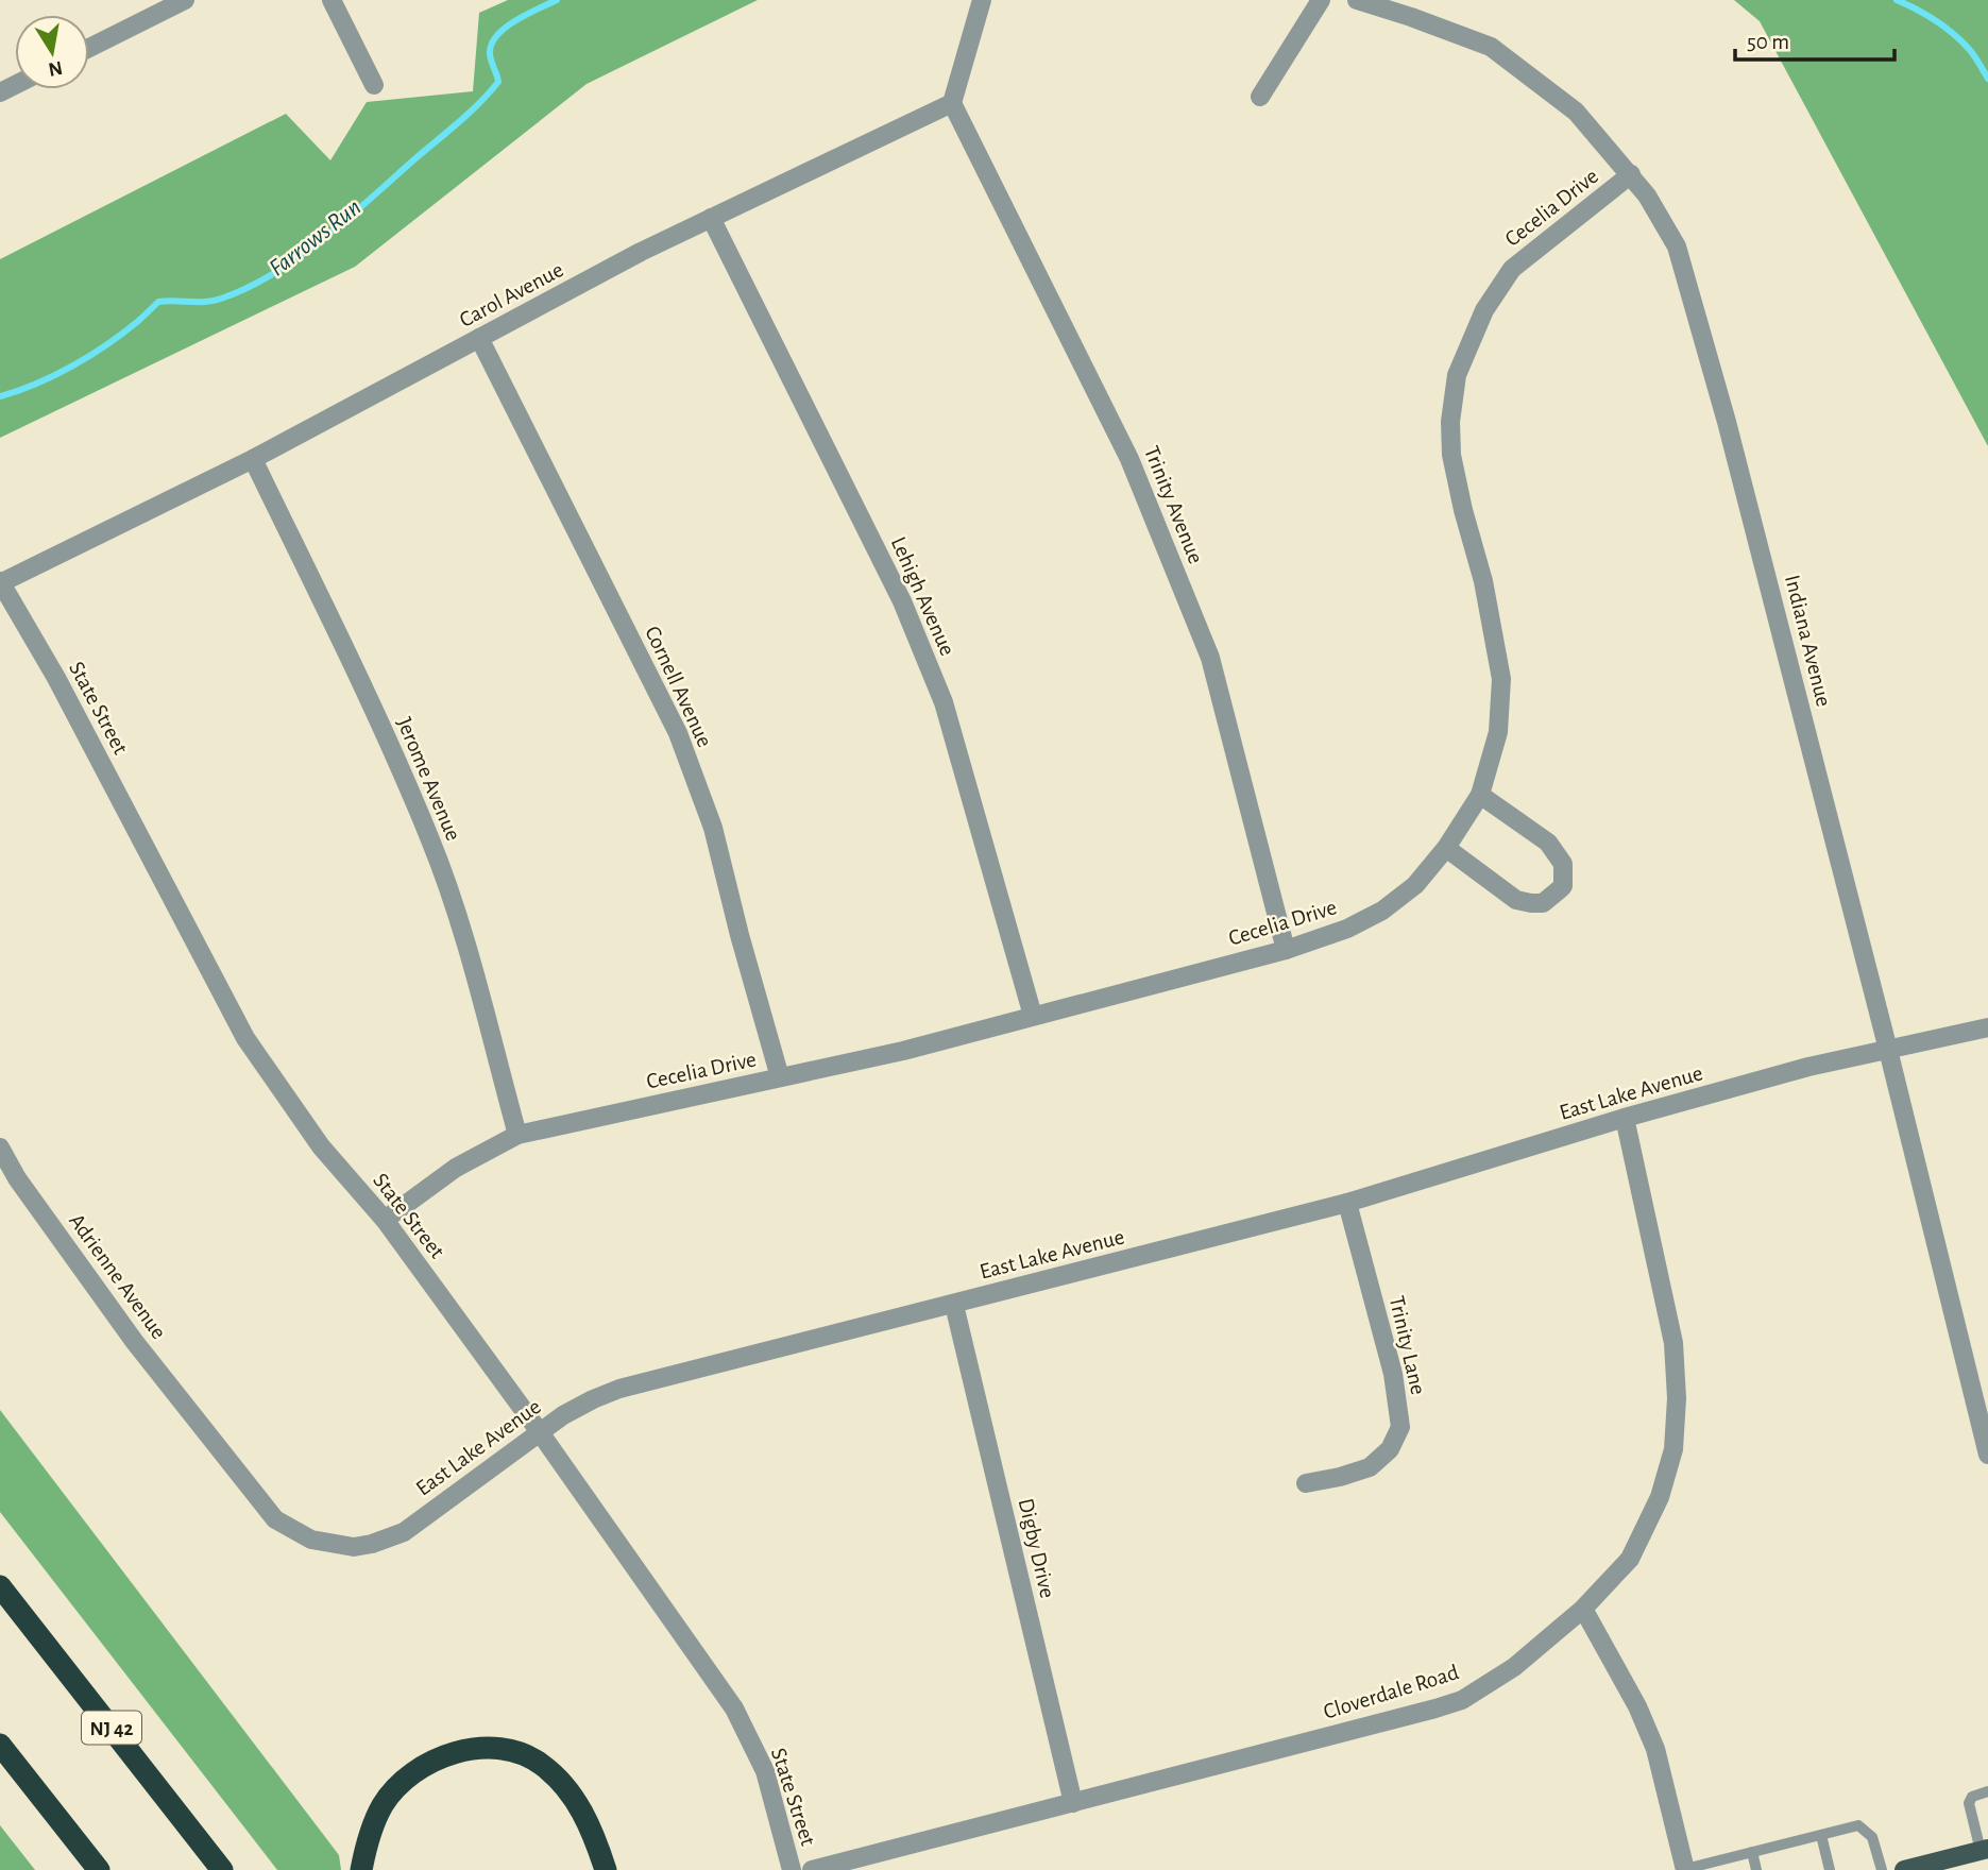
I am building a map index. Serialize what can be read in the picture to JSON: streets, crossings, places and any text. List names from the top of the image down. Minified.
{"streets":{"highway":["NJ 42"],"street":["Cecelia Drive","Carol Avenue","Trinity Avenue","Lehigh Avenue","Indiana Avenue","Cornell Avenue","State Street","Jerome Avenue","East Lake Avenue","Adrienne Avenue","Trinity Lane","Digby Drive","Cloverdale Road"]},"crossings":[["Cecelia Drive","Trinity Avenue"],["Cecelia Drive","Lehigh Avenue"],["Cecelia Drive","Indiana Avenue"],["Cecelia Drive","Cornell Avenue"],["Cecelia Drive","State Street"],["Cecelia Drive","Jerome Avenue"],["Carol Avenue","Trinity Avenue"],["Carol Avenue","Lehigh Avenue"],["Carol Avenue","Cornell Avenue"],["Carol Avenue","State Street"],["Carol Avenue","Jerome Avenue"],["Indiana Avenue","East Lake Avenue"],["State Street","East Lake Avenue"],["East Lake Avenue","Adrienne Avenue"],["East Lake Avenue","Trinity Lane"],["East Lake Avenue","Digby Drive"],["East Lake Avenue","Cloverdale Road"],["Digby Drive","Cloverdale Road"]],"water":["Farrows Run"],"scale_bar":"50 m","north":"bottom"}
